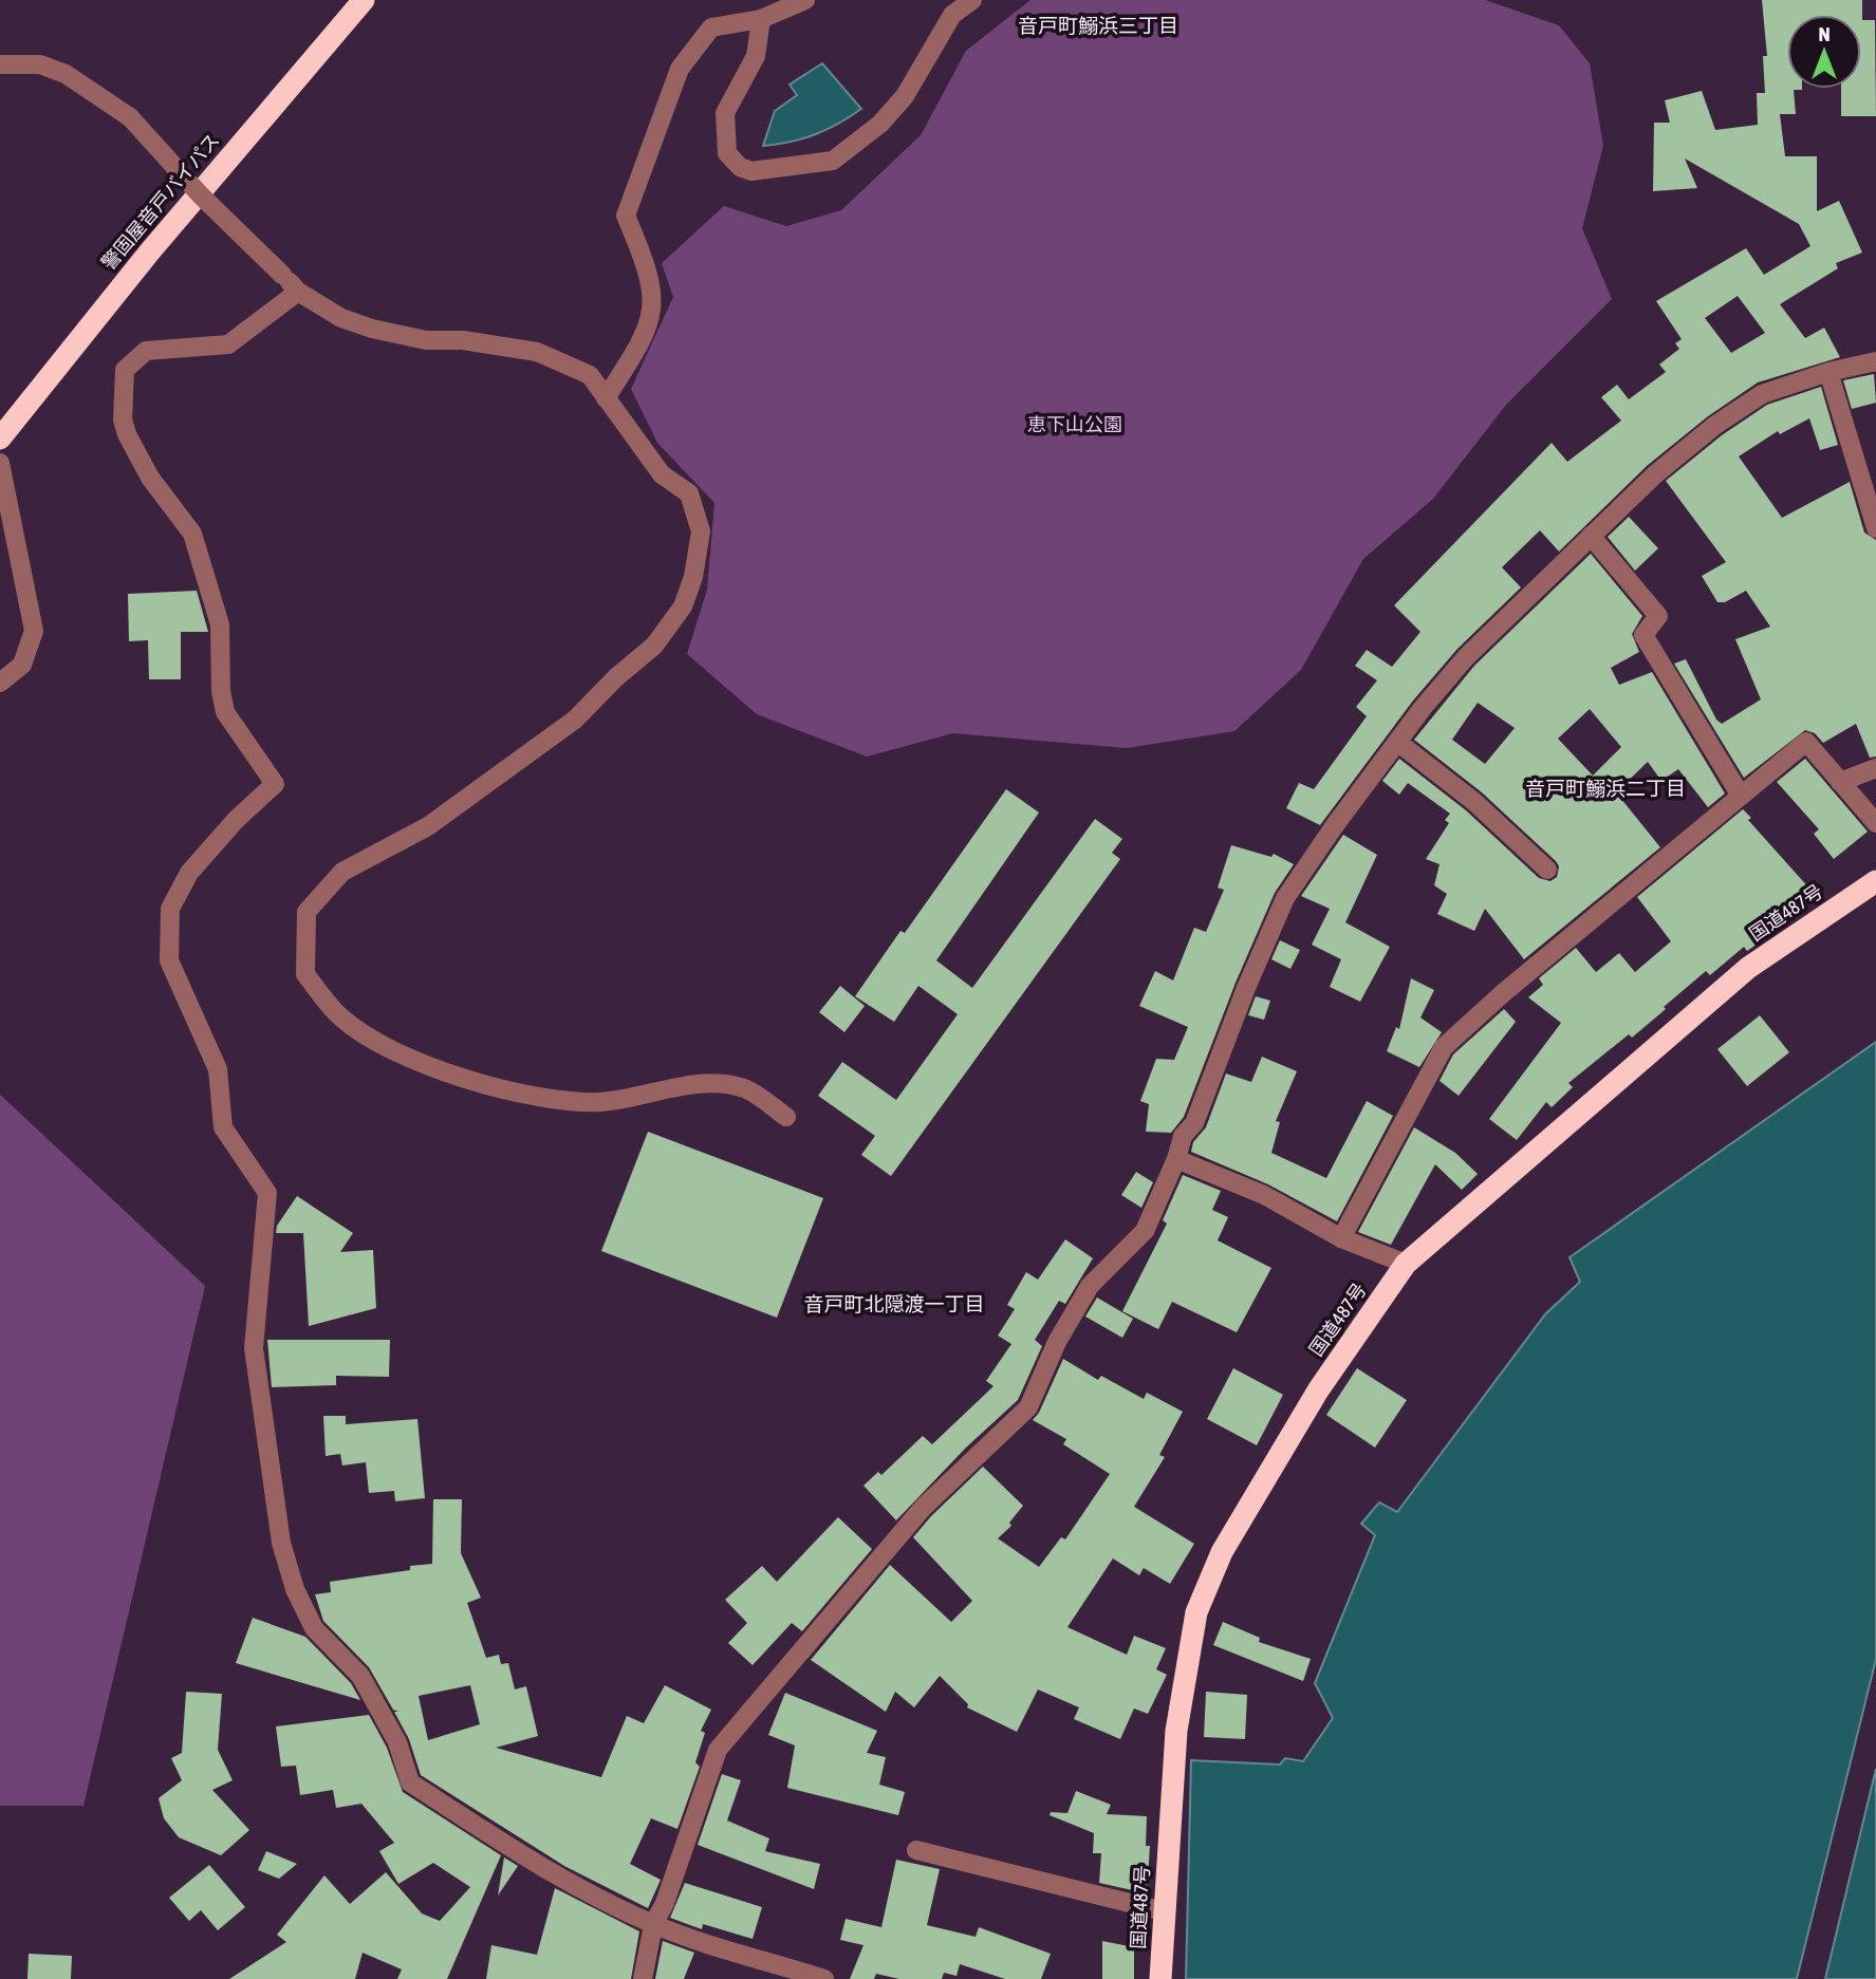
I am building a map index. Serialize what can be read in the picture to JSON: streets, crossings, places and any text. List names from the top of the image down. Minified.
{"streets":{"highway":["警固屋音戸バイパス","国道487号"]},"districts":["音戸町鰯浜三丁目","音戸町鰯浜二丁目","音戸町北隠渡一丁目"],"parks":["恵下山公園"],"north":"top"}
